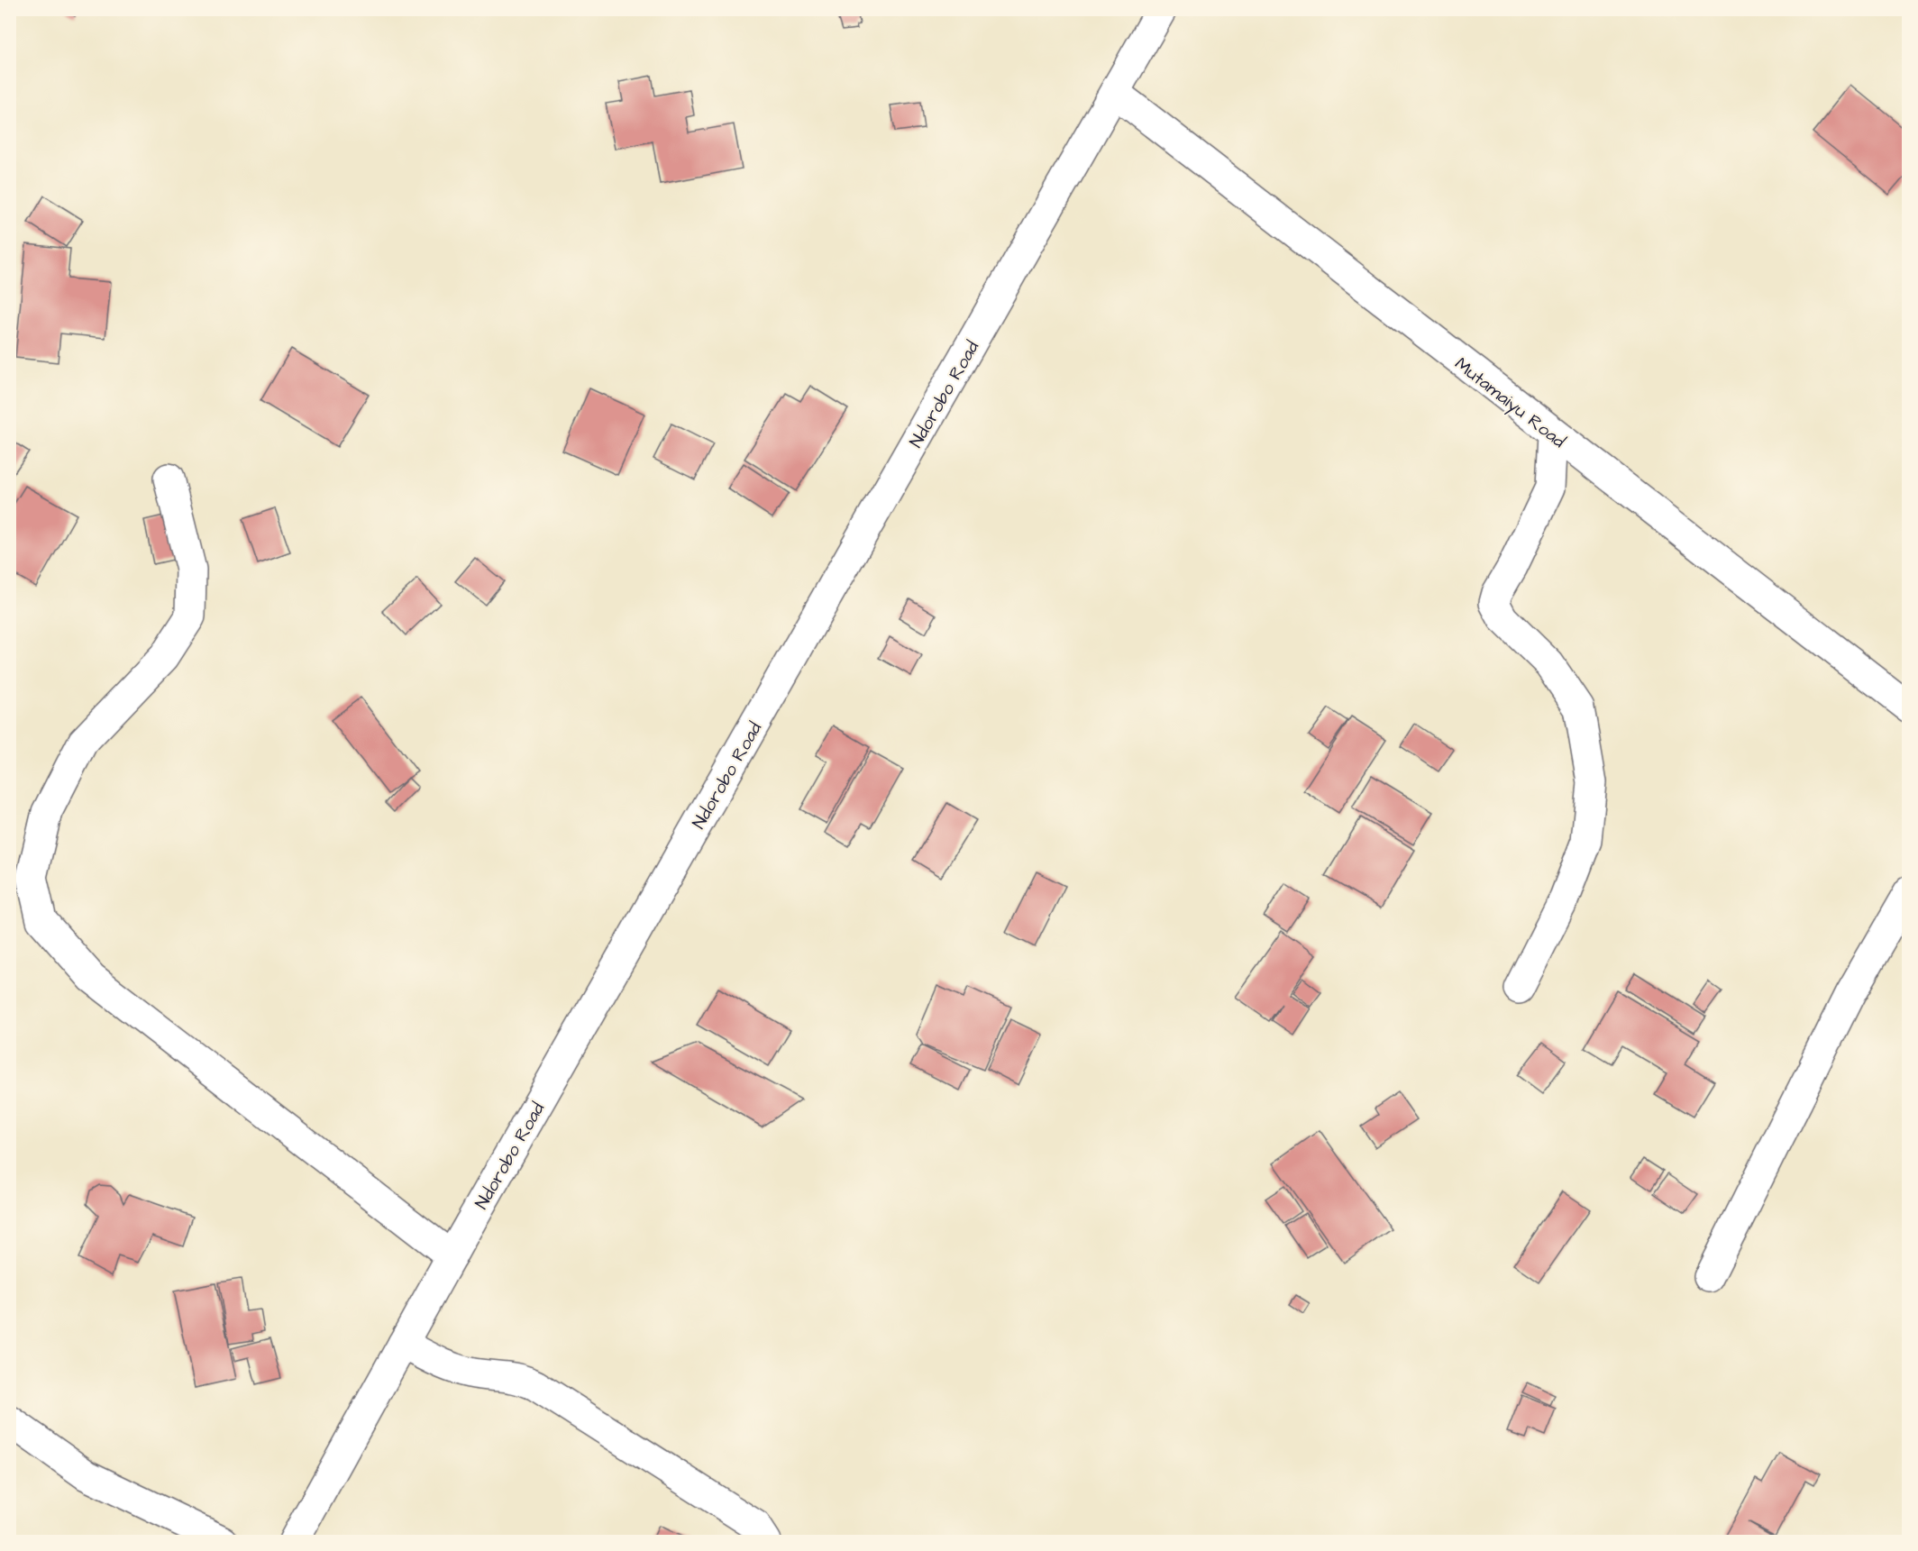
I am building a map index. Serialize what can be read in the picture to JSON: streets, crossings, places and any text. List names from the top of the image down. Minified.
{"streets":{"street":["Ndorobo Road","Mutamaiyu Road"]},"crossings":[["Ndorobo Road","Mutamaiyu Road"]]}
